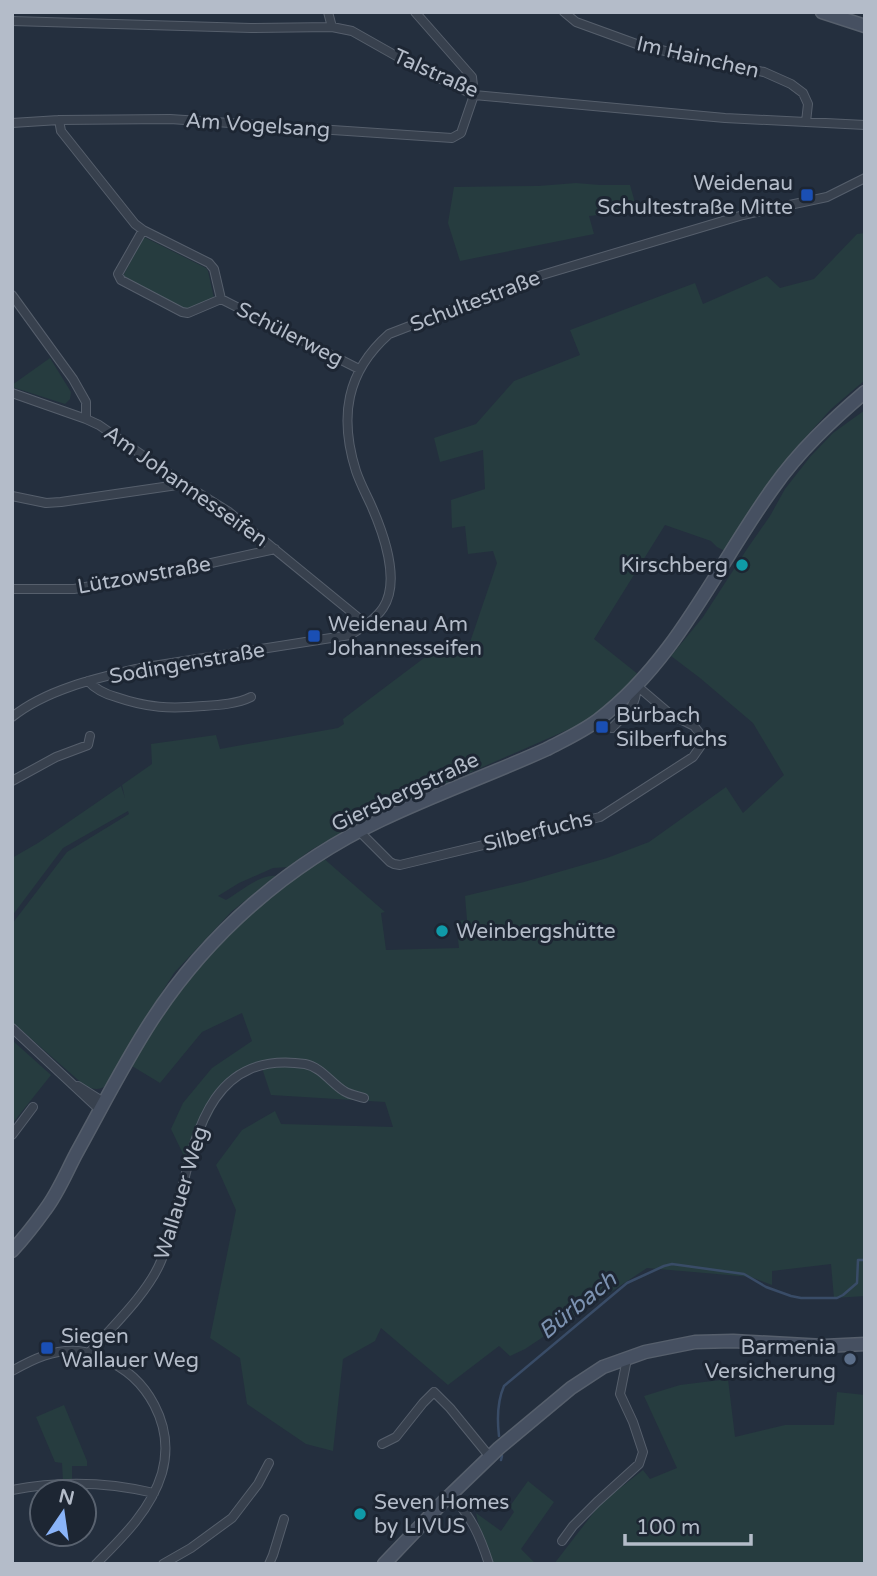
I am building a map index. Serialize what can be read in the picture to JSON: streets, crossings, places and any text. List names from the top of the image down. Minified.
{"streets":{"street":["Im Hainchen","Talstraße","Am Vogelsang","Schultestraße","Schülerweg","Am Johannesseifen","Lützowstraße","Sodingenstraße","Giersbergstraße","Silberfuchs","Wallauer Weg"]},"crossings":[["Im Hainchen","Talstraße"],["Talstraße","Am Vogelsang"],["Am Vogelsang","Schülerweg"],["Schultestraße","Schülerweg"],["Schultestraße","Am Johannesseifen"],["Schultestraße","Sodingenstraße"],["Am Johannesseifen","Lützowstraße"],["Am Johannesseifen","Sodingenstraße"],["Giersbergstraße","Silberfuchs"]],"water":["Bürbach"],"places":{"transit":["Weidenau Schultestraße Mitte","Weidenau Am Johannesseifen","Bürbach Silberfuchs","Siegen Wallauer Weg"],"other":["Kirschberg","Weinbergshütte","Barmenia Versicherung","Seven Homes by LIVUS"]},"scale_bar":"100 m","north":"top"}
